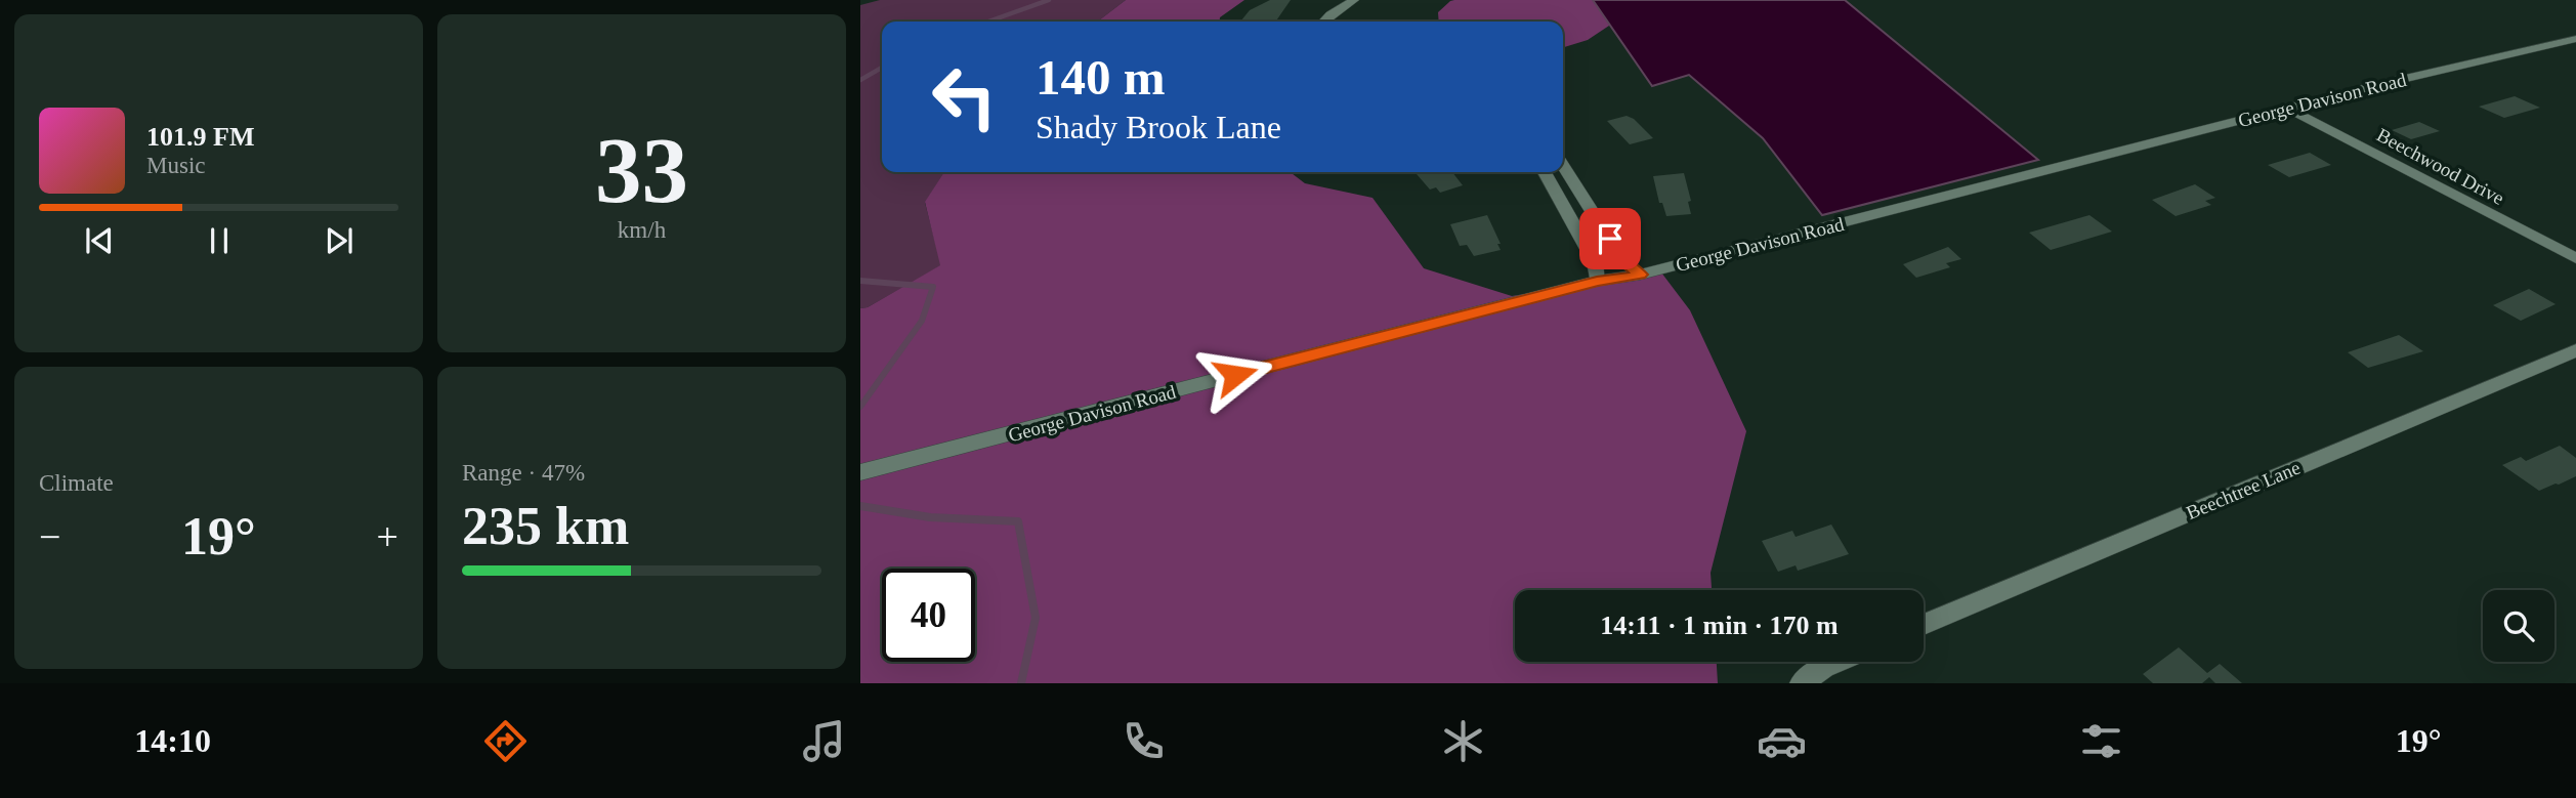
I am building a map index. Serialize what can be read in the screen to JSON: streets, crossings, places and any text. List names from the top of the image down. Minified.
{"streets":{"street":["George Davison Road","Beechwood Drive","Beechtree Lane"]},"crossings":[["George Davison Road","Beechwood Drive"]],"page":{"tile":[["33","km/h"],"Climate",["Range · 47%","235 km"]],"turn":["140 m","Shady Brook Lane"],"song":["101.9 FM","Music"],"heat":["−","19°","+"],"limit":"40","trip":"14:11 · 1 min · 170 m","tabs":["14:10","19°"]}}
